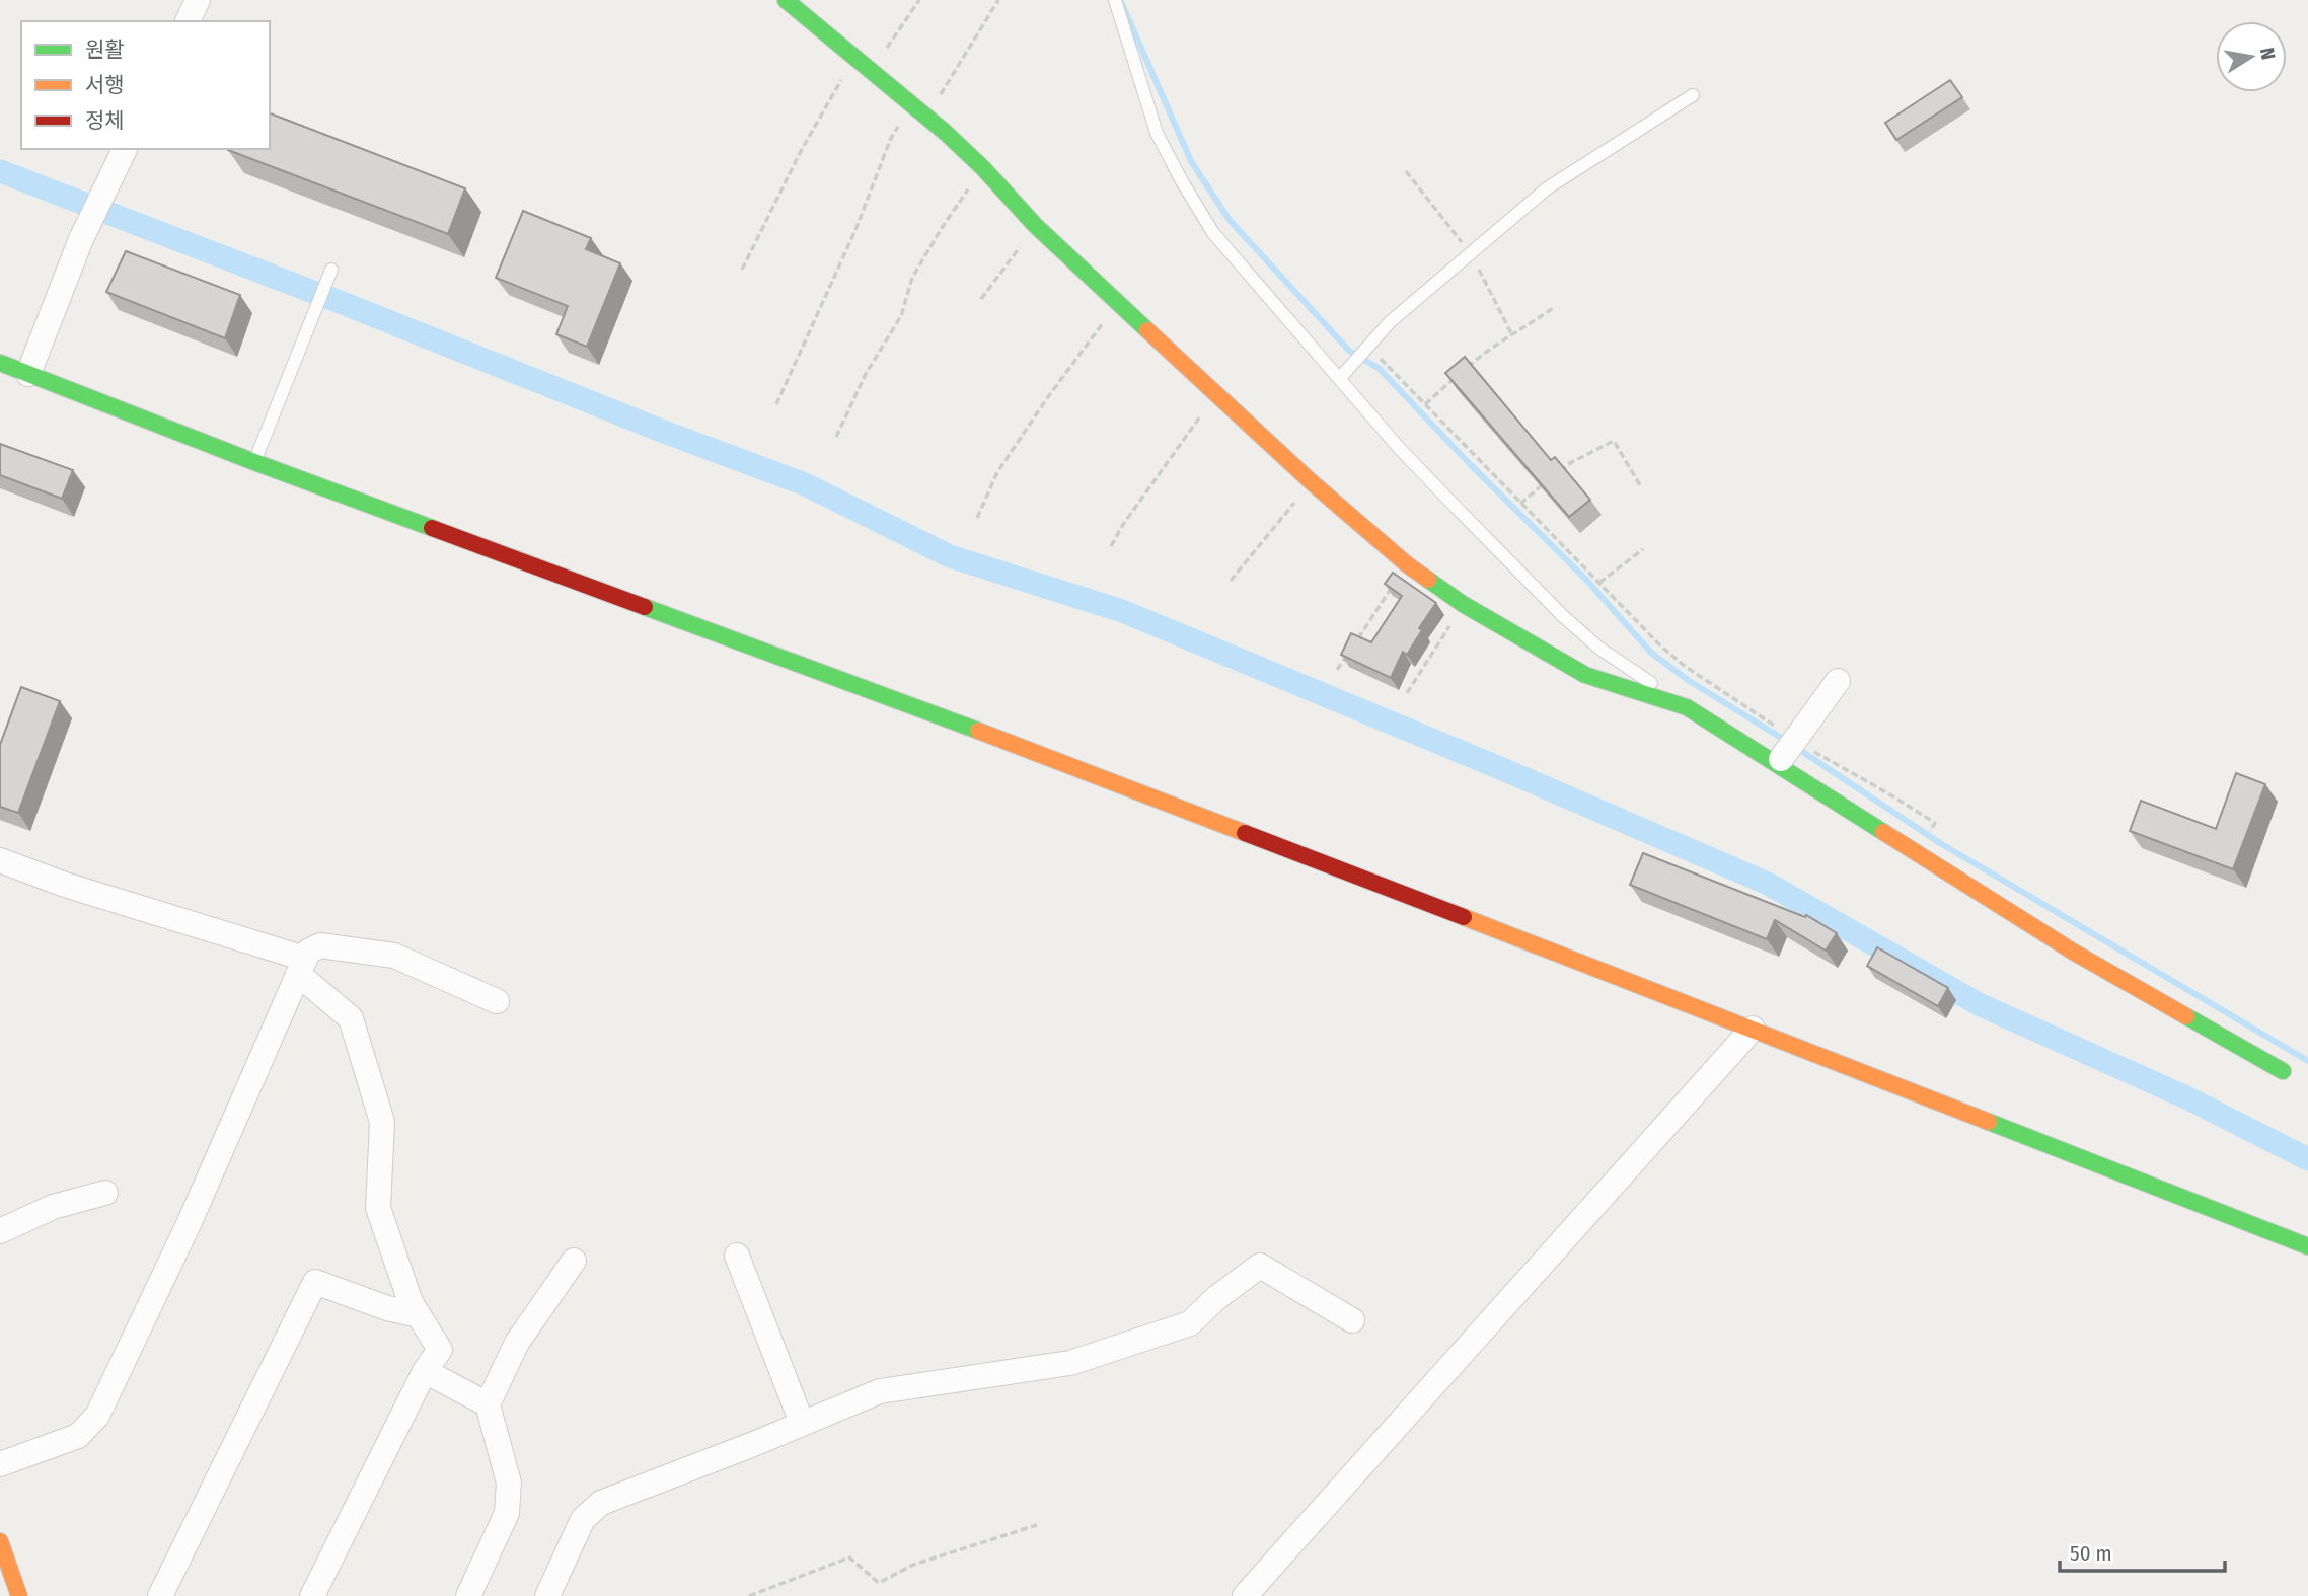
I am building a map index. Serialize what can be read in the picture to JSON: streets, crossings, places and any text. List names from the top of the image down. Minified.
{"legend":["원활","서행","정체"],"scale_bar":"50 m","north":"right"}
